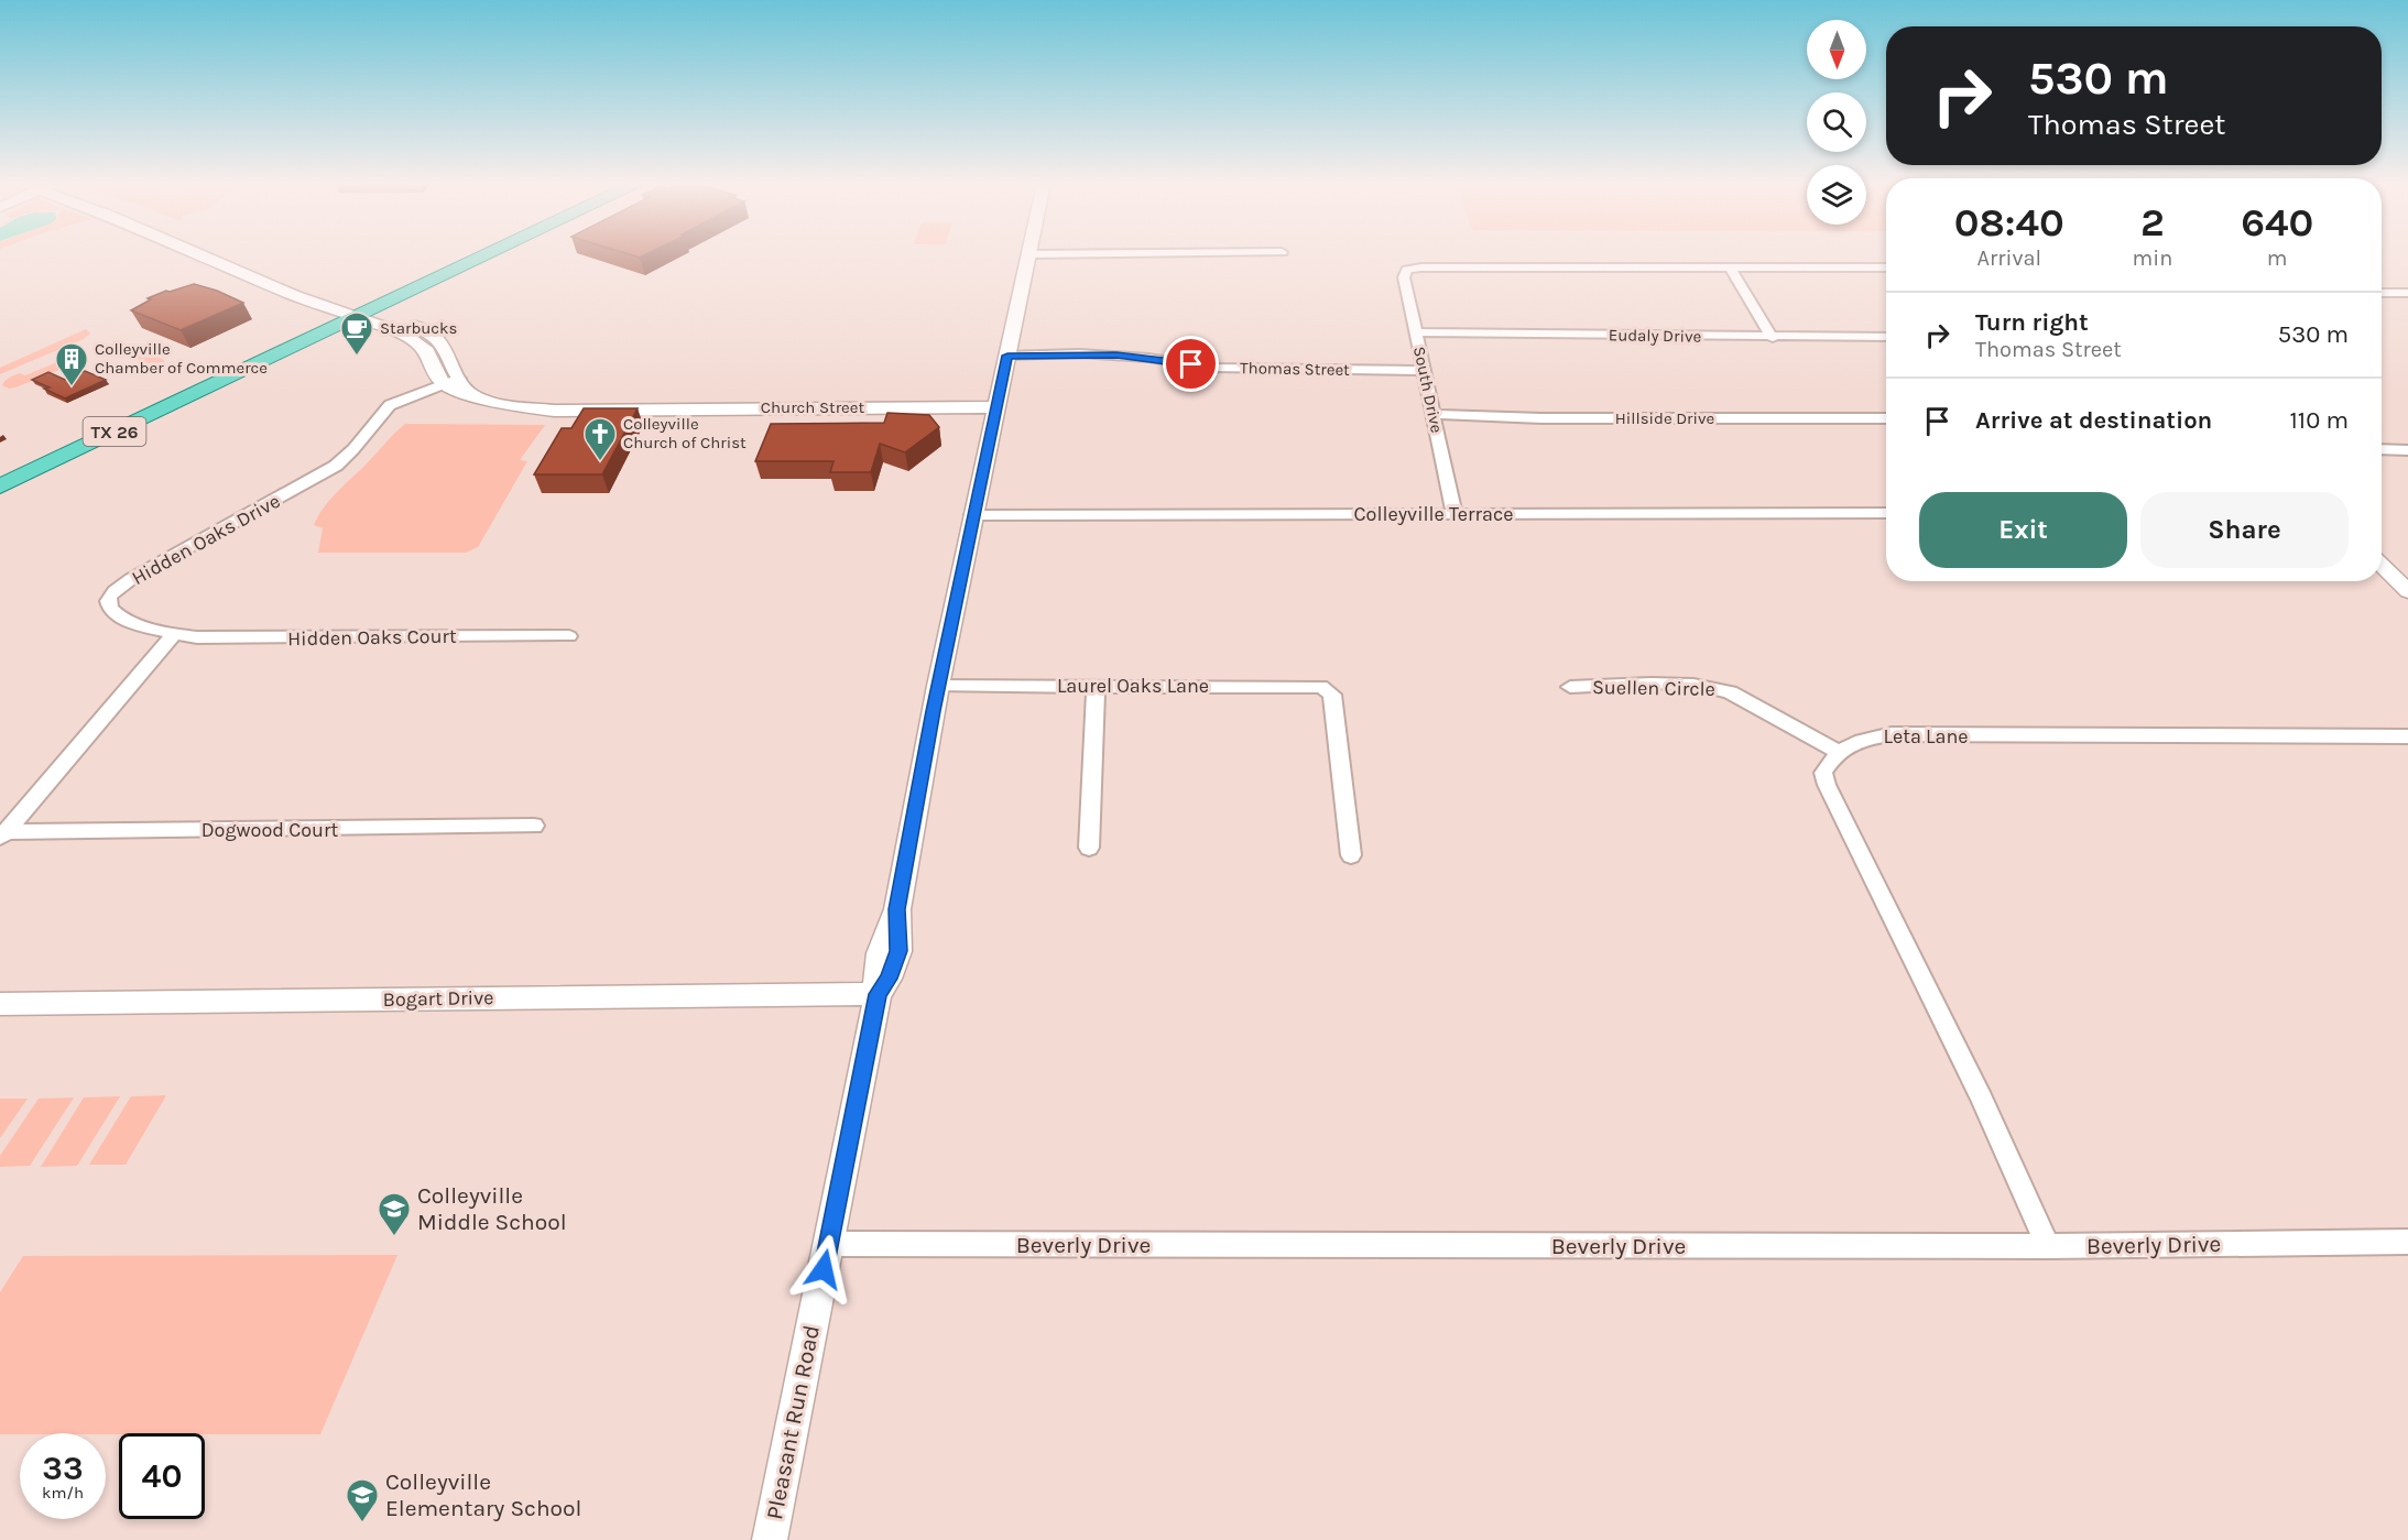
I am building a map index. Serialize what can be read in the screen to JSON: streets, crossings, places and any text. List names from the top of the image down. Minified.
{"streets":{"main road":["TX 26"],"street":["Eudaly Drive","Thomas Street","South Drive","Church Street","Hillside Drive","Colleyville Terrace","Hidden Oaks Drive","Hidden Oaks Court","Laurel Oaks Lane","Suellen Circle","Leta Lane","Dogwood Court","Bogart Drive","Beverly Drive","Pleasant Run Road"]},"crossings":[["Eudaly Drive","South Drive"],["Thomas Street","South Drive"],["Thomas Street","Pleasant Run Road"],["South Drive","Hillside Drive"],["South Drive","Colleyville Terrace"],["Church Street","Hidden Oaks Drive"],["Church Street","Pleasant Run Road"],["Colleyville Terrace","Pleasant Run Road"],["Hidden Oaks Drive","Hidden Oaks Court"],["Laurel Oaks Lane","Pleasant Run Road"],["Suellen Circle","Leta Lane"],["Bogart Drive","Pleasant Run Road"],["Beverly Drive","Pleasant Run Road"]],"places":{"cafe":["Starbucks"],"building":["Colleyville Chamber of Commerce"],"church":["Colleyville Church of Christ"],"school or university":["Colleyville Middle School","Colleyville Elementary School"]},"north":"bottom","page":{"turn":["530 m","Thomas Street"],"eta":["08:40","Arrival","2","min","640","m"],"list":[{"name":"Turn right","note":"Thomas Street","value":"530 m"},{"name":"Arrive at destination","value":"110 m"}],"buttons":["Exit","Share"],"speed":"33 km/h","limit":"40"}}
